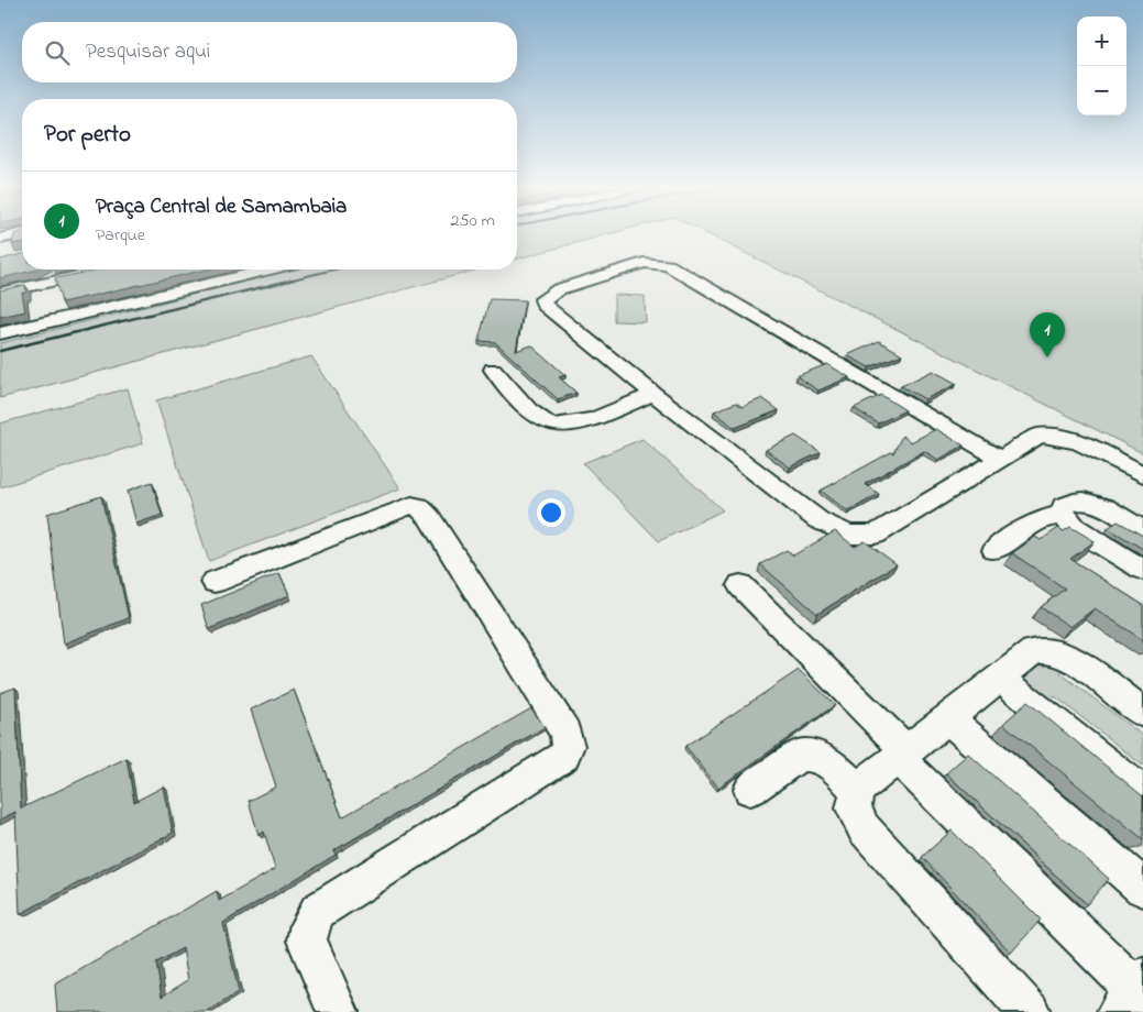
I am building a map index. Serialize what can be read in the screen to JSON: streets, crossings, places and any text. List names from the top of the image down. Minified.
{"page":{"map_buttons":["+","−"],"search":"Pesquisar aqui","heading":"Por perto","list":[{"mark":"1","name":"Praça Central de Samambaia","note":"Parque","value":"250 m"}],"pins":"1"}}
